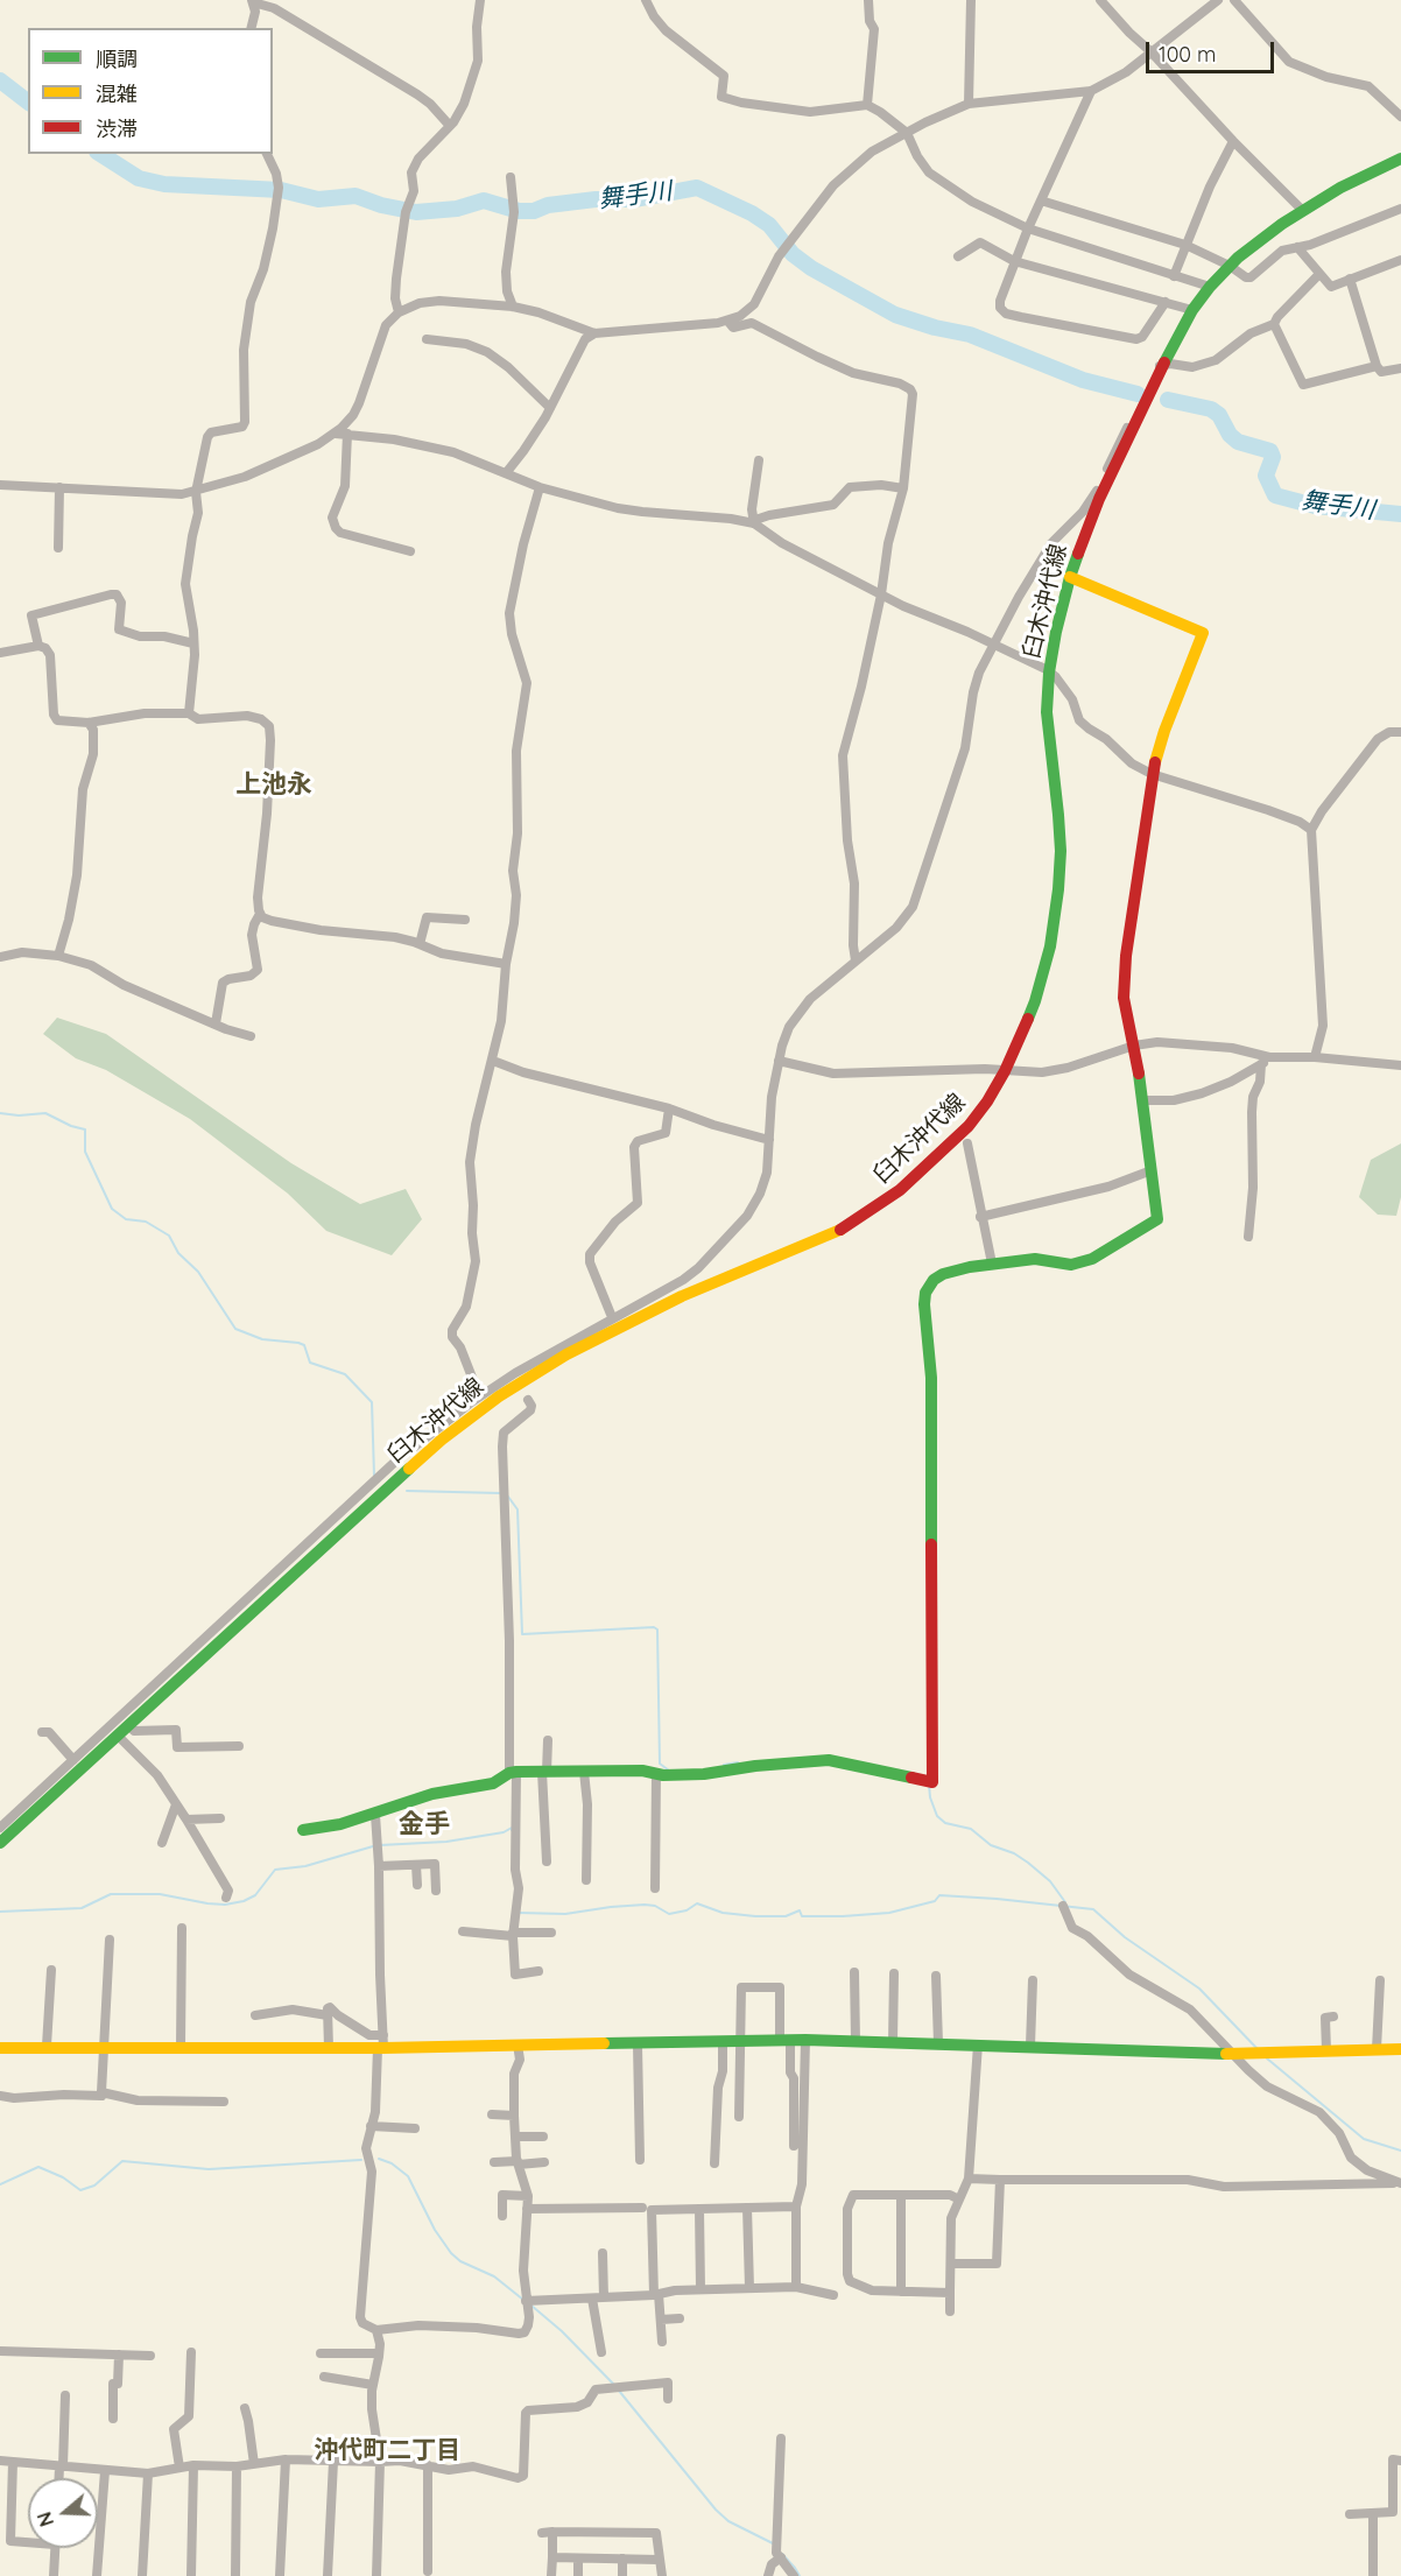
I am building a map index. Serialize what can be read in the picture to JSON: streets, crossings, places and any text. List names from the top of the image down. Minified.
{"streets":{"street":["臼木沖代線"]},"districts":["上池永","金手","沖代町二丁目"],"water":["舞手川"],"legend":["順調","混雑","渋滞"],"scale_bar":"100 m","north":"left"}
